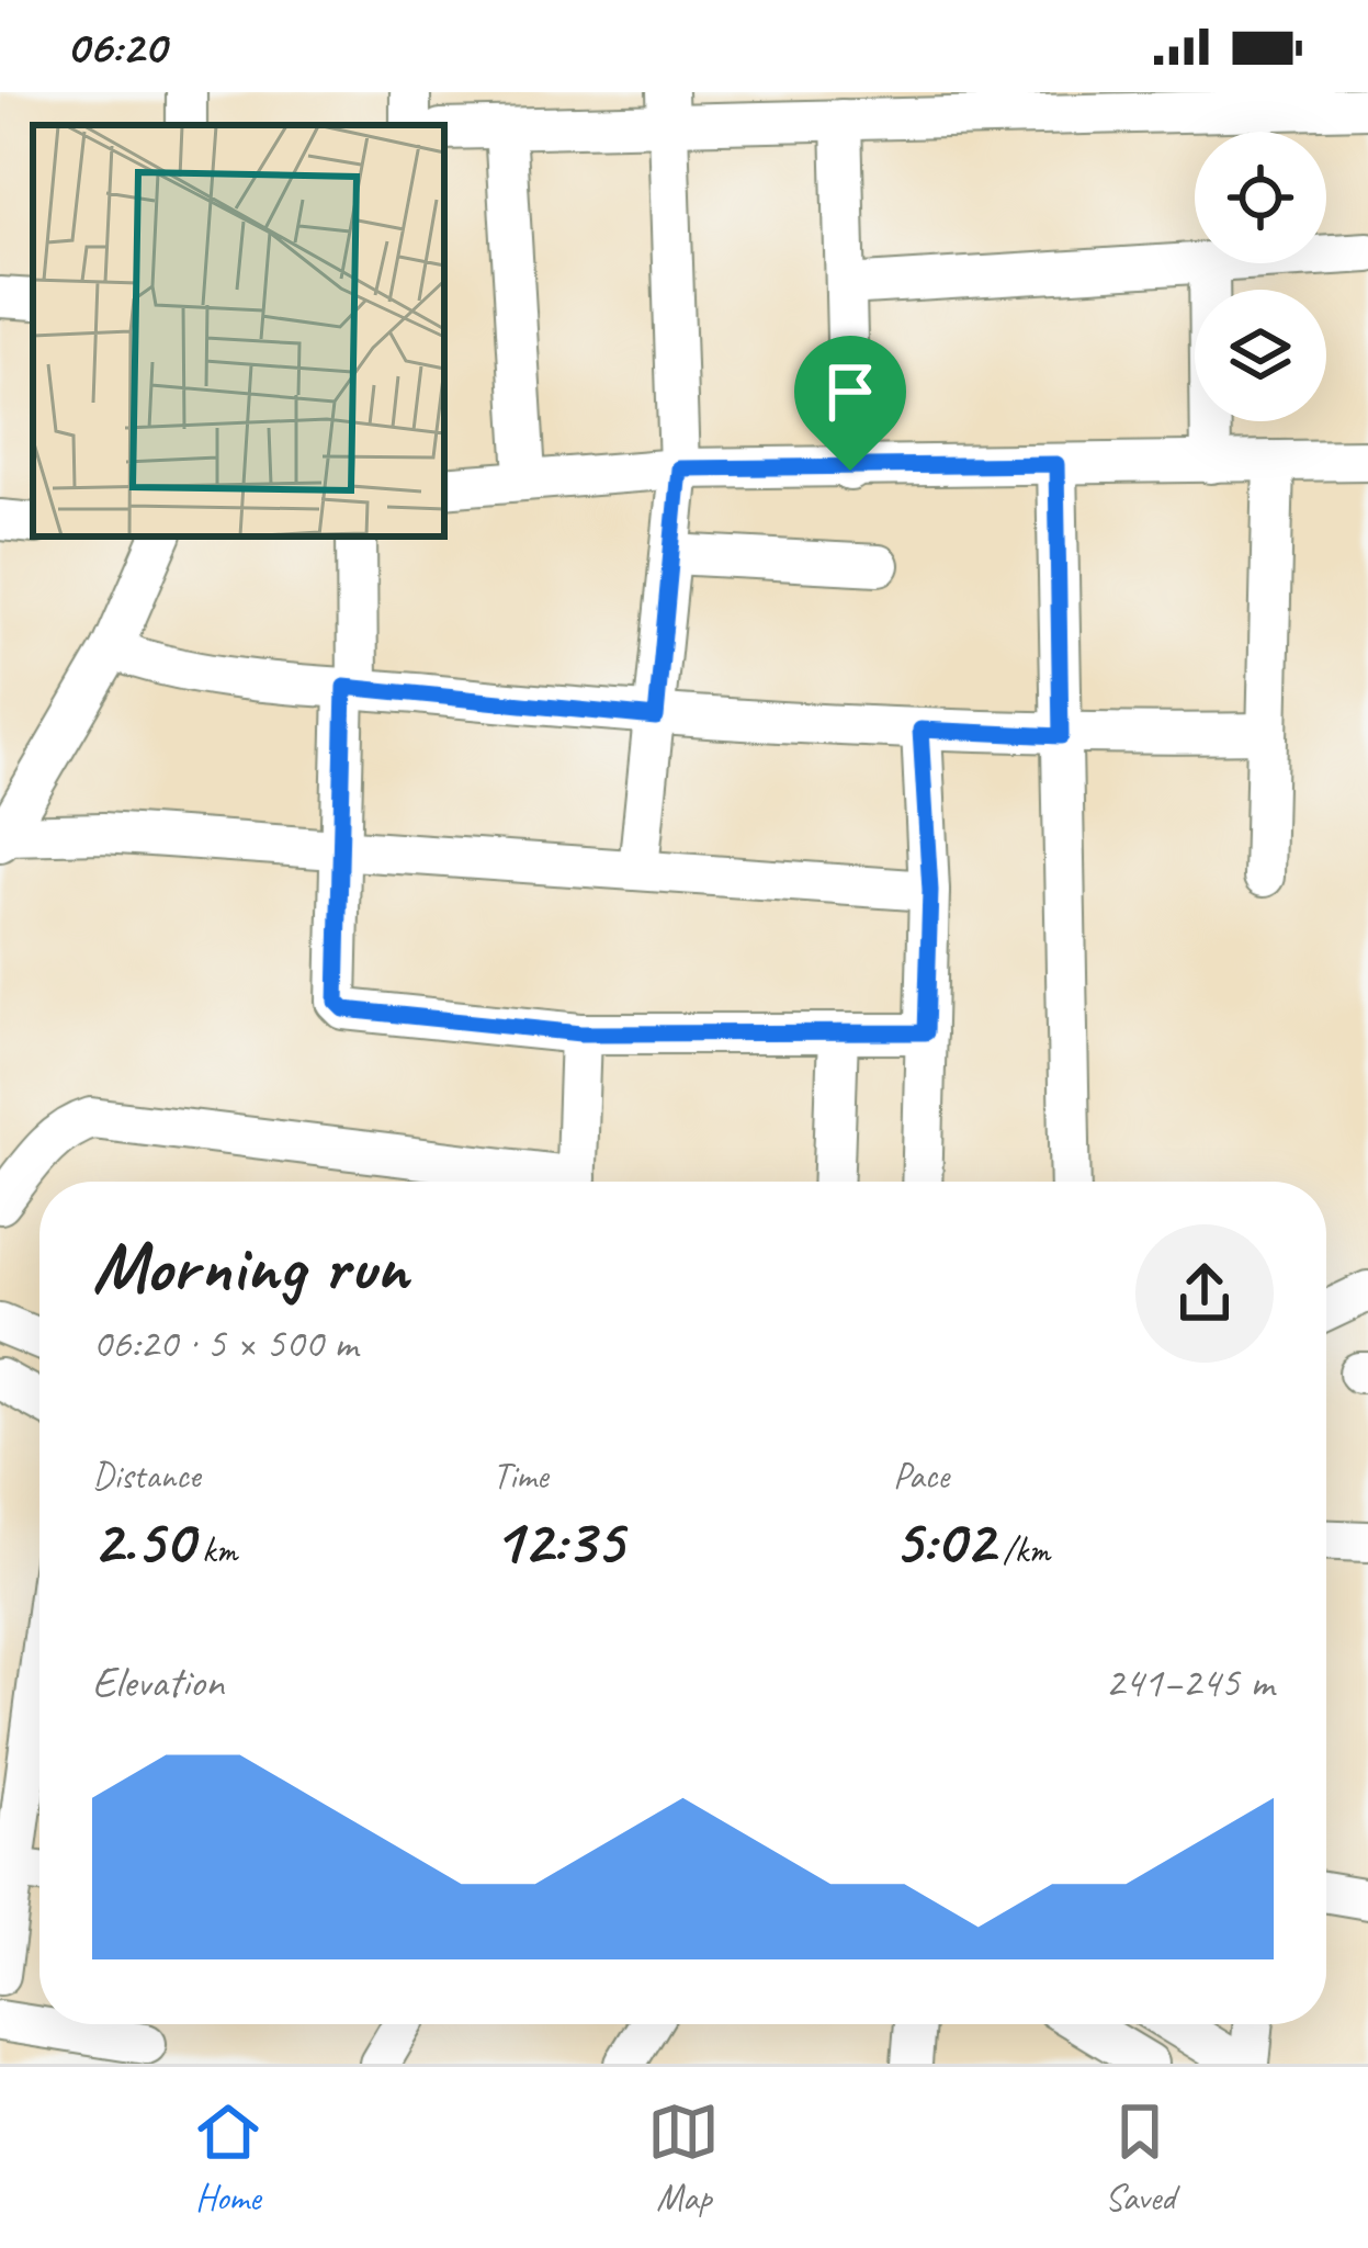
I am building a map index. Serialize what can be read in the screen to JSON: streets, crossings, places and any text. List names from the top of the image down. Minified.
{"page":{"status":"06:20","heading":["Morning run","06:20 · 5 × 500 m"],"stats":[["Distance","2.50 km"],["Time","12:35"],["Pace","5:02 /km"]],"chart":["Elevation","241–245 m"],"tabs":["Home","Map","Saved"]}}
